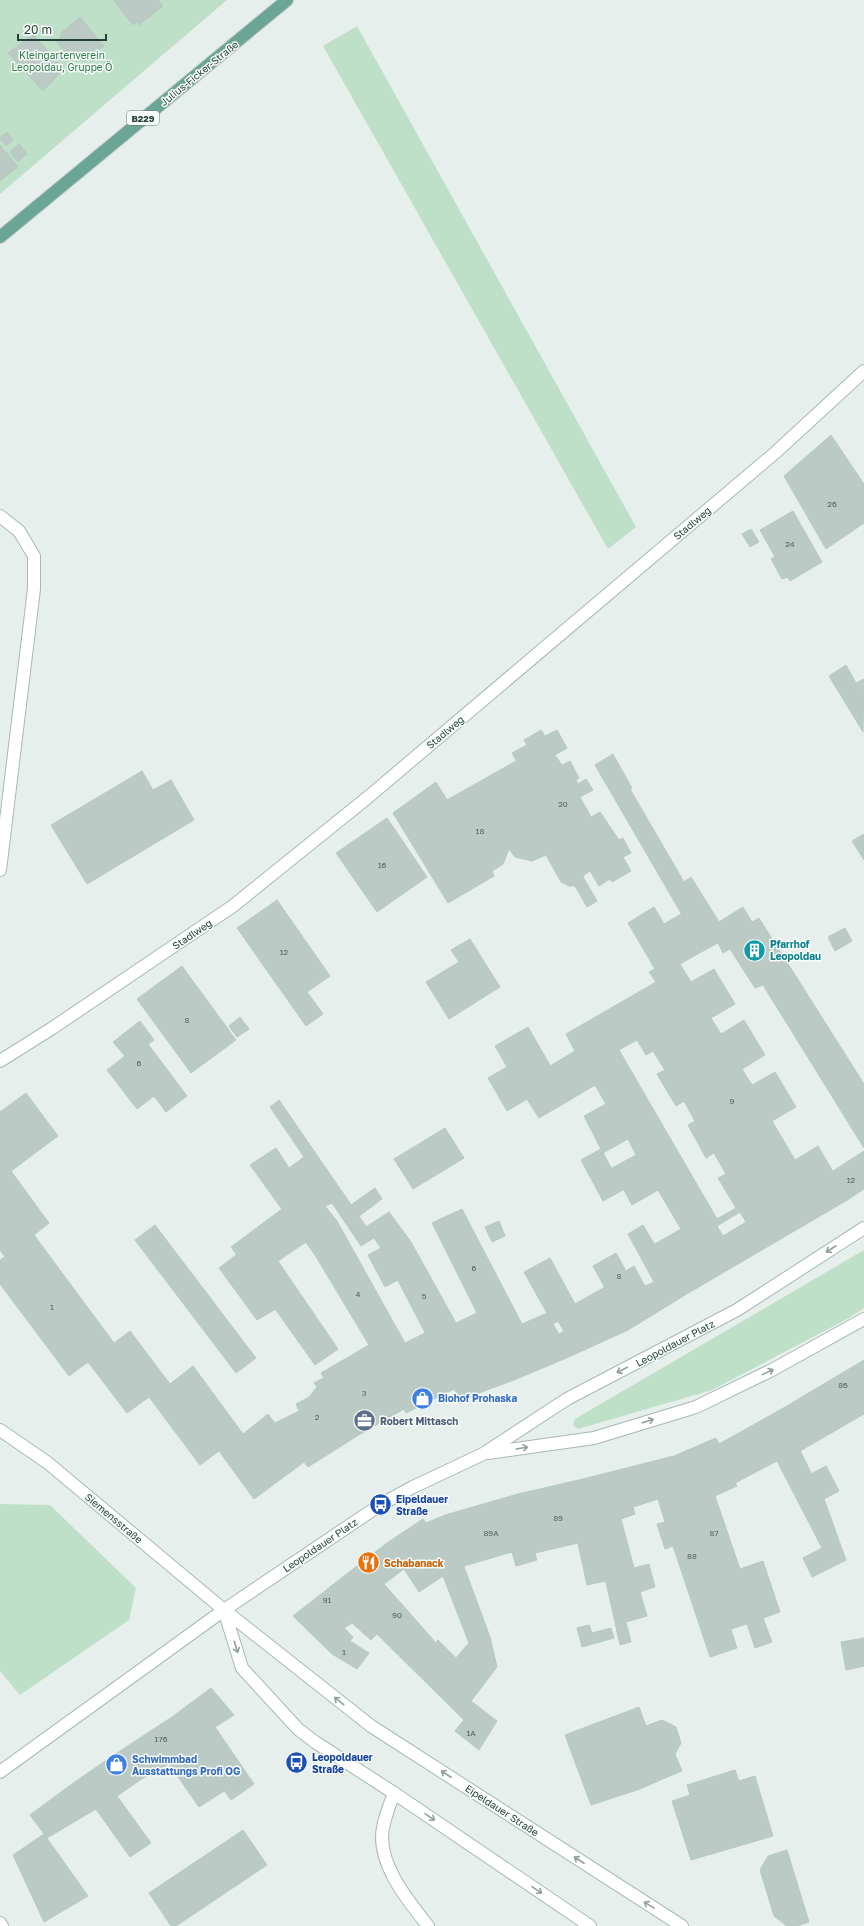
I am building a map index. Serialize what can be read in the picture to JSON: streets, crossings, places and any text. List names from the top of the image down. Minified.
{"streets":{"main road":["Julius-Ficker-Straße","B229"],"street":["Stadlweg","Leopoldauer Platz","Siemensstraße","Eipeldauer Straße"]},"crossings":[["Leopoldauer Platz","Siemensstraße"],["Leopoldauer Platz","Eipeldauer Straße"],["Siemensstraße","Eipeldauer Straße"]],"parks":["Kleingartenverein Leopoldau, Gruppe Ö"],"places":{"building":["Pfarrhof Leopoldau"],"shop":["Biohof Prohaska","Schwimmbad Ausstattungs Profi OG"],"office":["Robert Mittasch"],"bus stop":["Eipeldauer Straße","Leopoldauer Straße"],"restaurant":["Schabanack"]},"house_numbers":["26","24","20","18","16","12","8","6","9","12","6","8","4","5","1","86","3","2","89","89A","87","88","91","90","1","1A","176"],"scale_bar":"20 m"}
